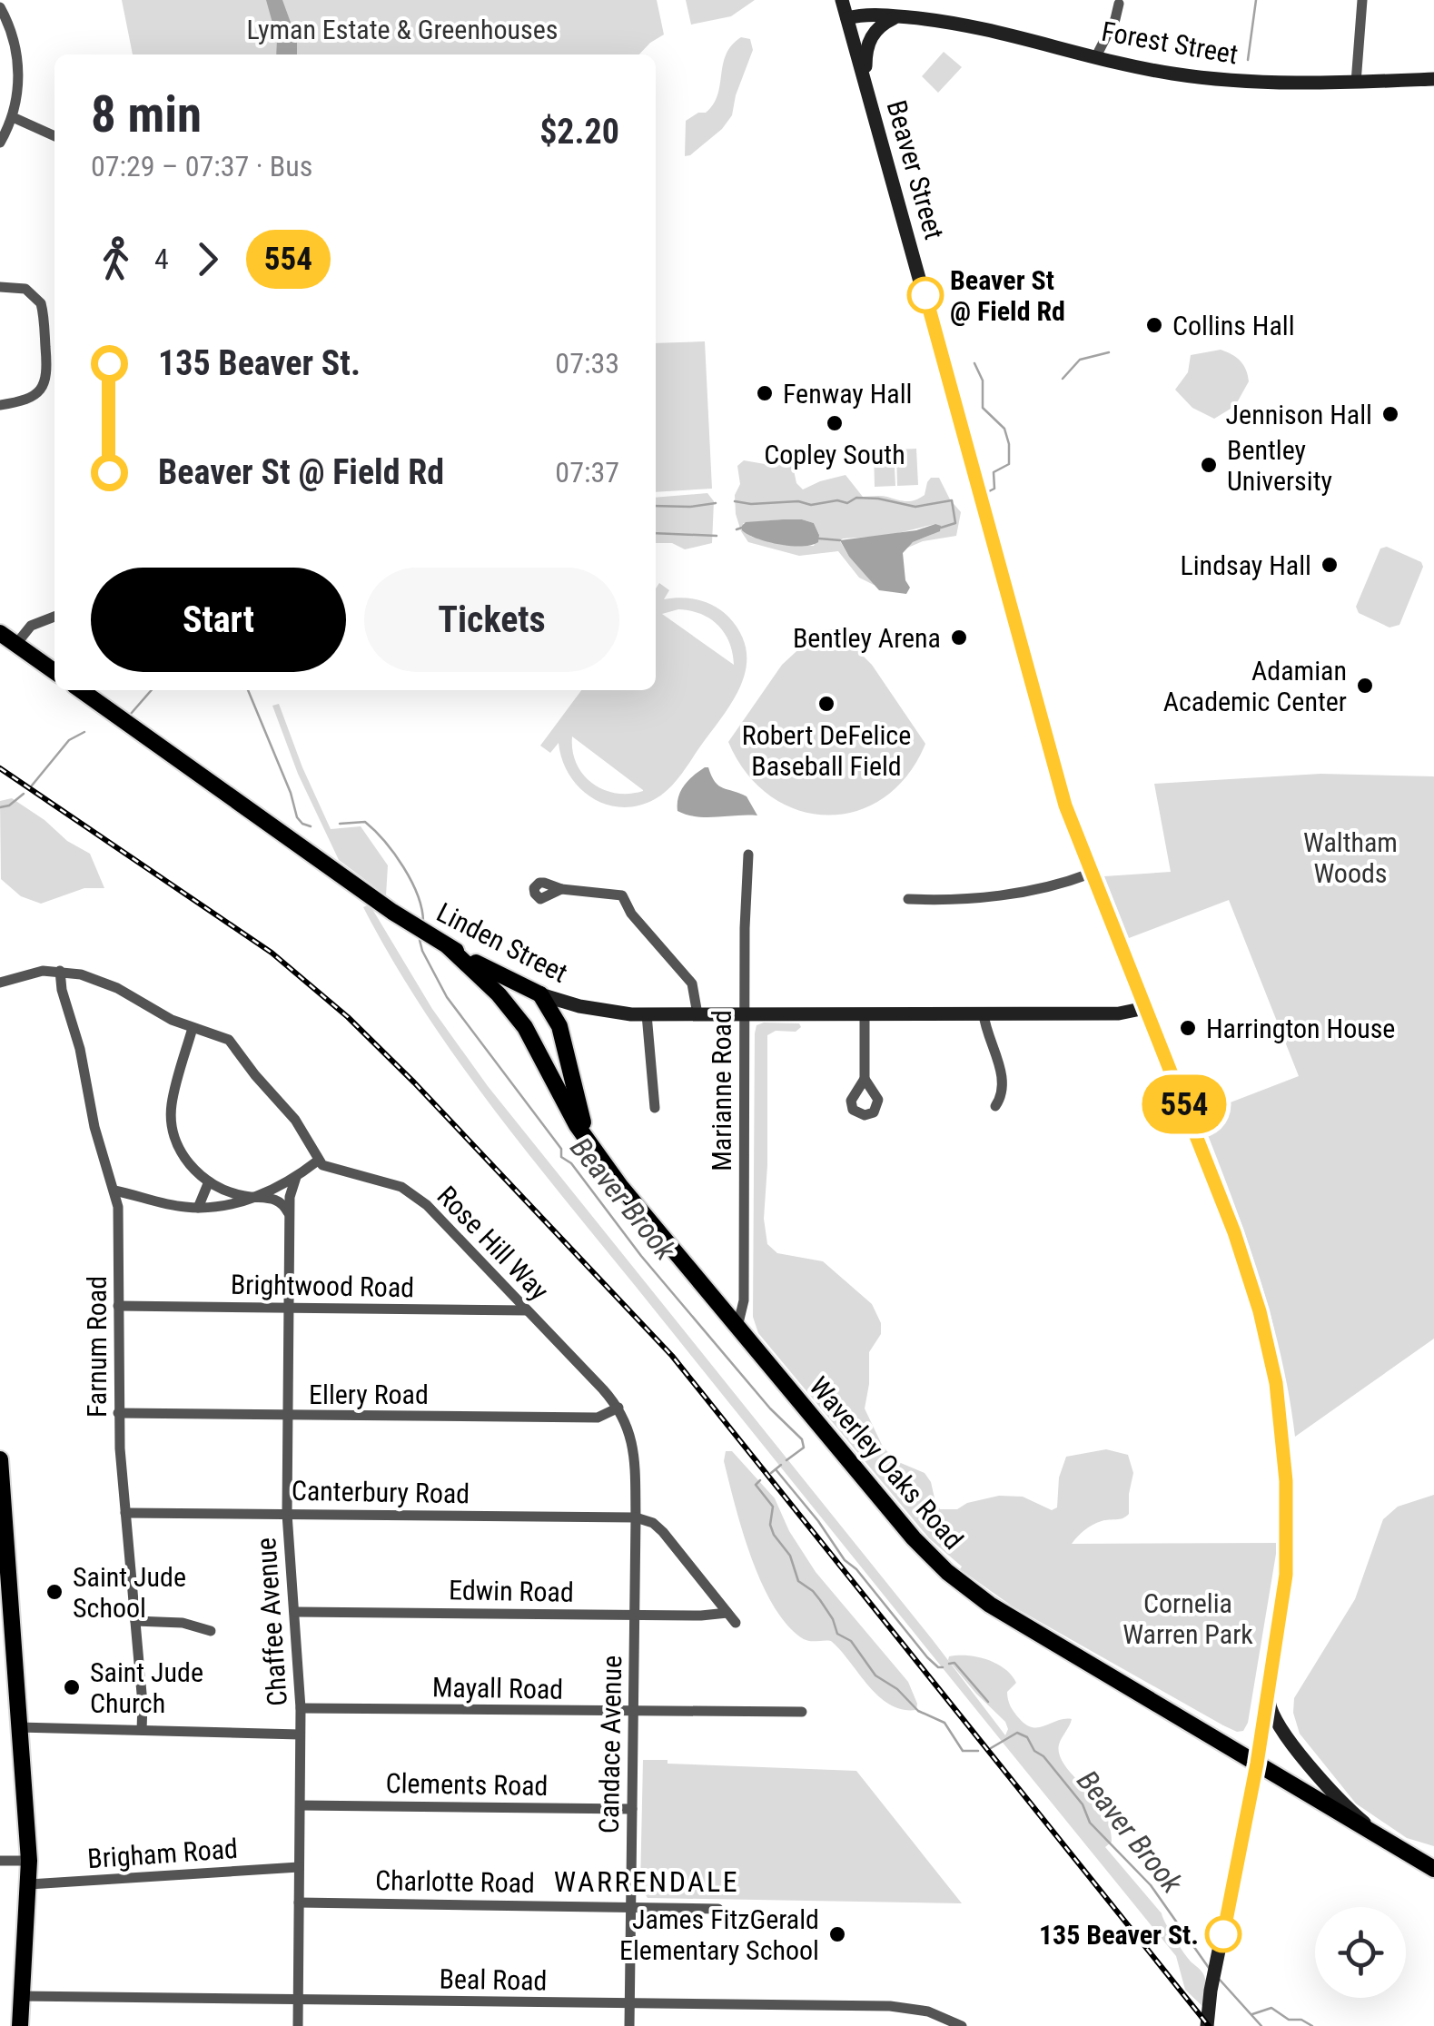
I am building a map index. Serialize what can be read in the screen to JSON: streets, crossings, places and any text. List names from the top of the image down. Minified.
{"streets":{"main road":["Forest Street","Beaver Street","Linden Street","Waverley Oaks Road"],"street":["Marianne Road","Rose Hill Way","Brightwood Road","Farnum Road","Ellery Road","Canterbury Road","Edwin Road","Chaffee Avenue","Mayall Road","Candace Avenue","Clements Road","Brigham Road","Charlotte Road","Beal Road"]},"crossings":[["Forest Street","Beaver Street"],["Beaver Street","Linden Street"],["Beaver Street","Waverley Oaks Road"],["Linden Street","Marianne Road"],["Linden Street","Waverley Oaks Road"],["Marianne Road","Waverley Oaks Road"],["Rose Hill Way","Brightwood Road"],["Rose Hill Way","Ellery Road"],["Rose Hill Way","Canterbury Road"],["Rose Hill Way","Candace Avenue"],["Brightwood Road","Farnum Road"],["Brightwood Road","Chaffee Avenue"],["Farnum Road","Ellery Road"],["Farnum Road","Canterbury Road"],["Ellery Road","Chaffee Avenue"],["Canterbury Road","Chaffee Avenue"],["Canterbury Road","Candace Avenue"],["Edwin Road","Chaffee Avenue"],["Edwin Road","Candace Avenue"],["Chaffee Avenue","Mayall Road"],["Chaffee Avenue","Clements Road"],["Chaffee Avenue","Brigham Road"],["Chaffee Avenue","Charlotte Road"],["Chaffee Avenue","Beal Road"],["Mayall Road","Candace Avenue"],["Candace Avenue","Clements Road"],["Candace Avenue","Charlotte Road"],["Candace Avenue","Beal Road"]],"districts":["WARRENDALE"],"water":["Beaver Brook"],"parks":["Lyman Estate & Greenhouses","Waltham Woods","Cornelia Warren Park"],"places":["Beaver St @ Field Rd","Collins Hall","Fenway Hall","Jennison Hall","Copley South","Bentley University","Lindsay Hall","Bentley Arena","Adamian Academic Center","Robert DeFelice Baseball Field","Harrington House","Saint Jude School","Saint Jude Church","James FitzGerald Elementary School","135 Beaver St."],"lines":["bus line 554"],"page":{"on_map":"554","heading":["8 min","07:29 – 07:37 · Bus","$2.20"],"legs":["4","554"],"list":[{"name":"135 Beaver St.","value":"07:33"},{"name":"Beaver St @ Field Rd","value":"07:37"}],"buttons":["Start","Tickets"]}}
